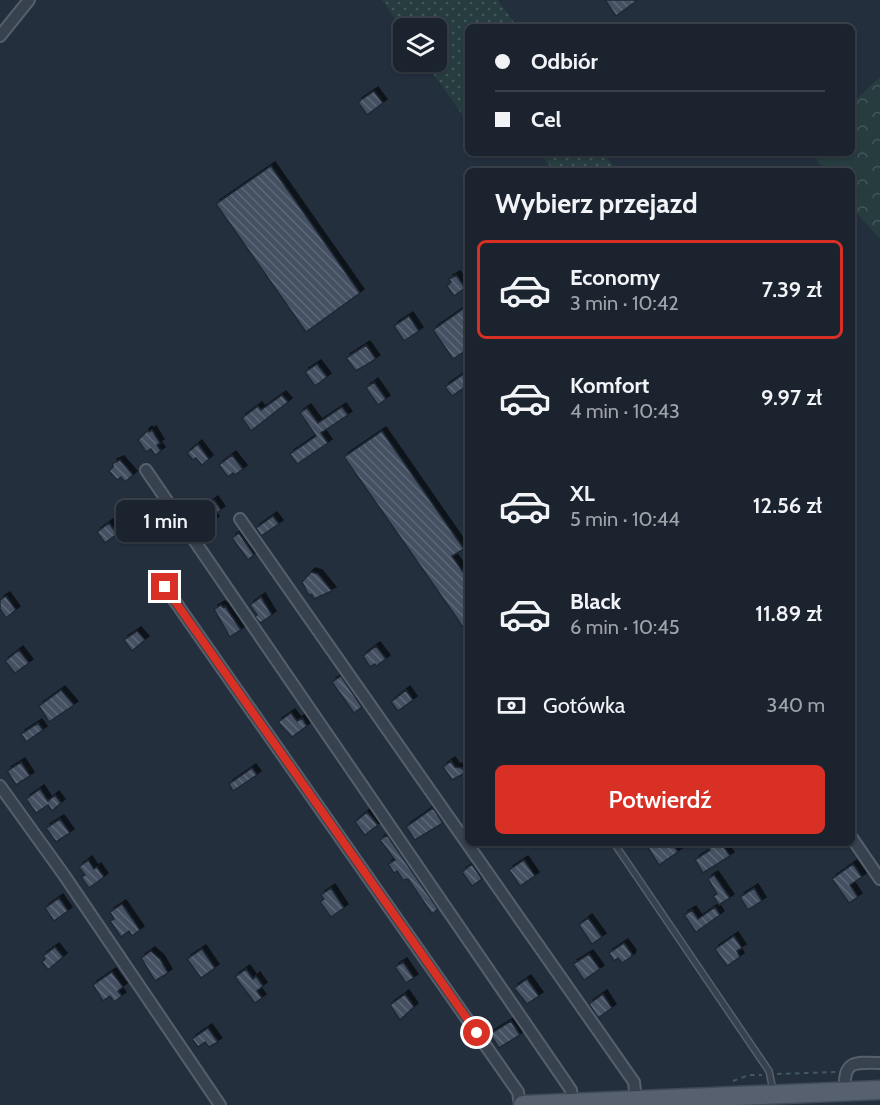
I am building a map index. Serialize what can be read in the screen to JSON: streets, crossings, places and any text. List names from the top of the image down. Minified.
{"page":{"banner":["Odbiór","Cel"],"heading":"Wybierz przejazd","list":[{"name":"Economy","note":"3 min · 10:42","value":"7.39 zł"},{"name":"Komfort","note":"4 min · 10:43","value":"9.97 zł"},{"name":"XL","note":"5 min · 10:44","value":"12.56 zł"},{"name":"Black","note":"6 min · 10:45","value":"11.89 zł"}],"bubble":"1 min","pay":["Gotówka","340 m"],"buttons":"Potwierdź"}}
